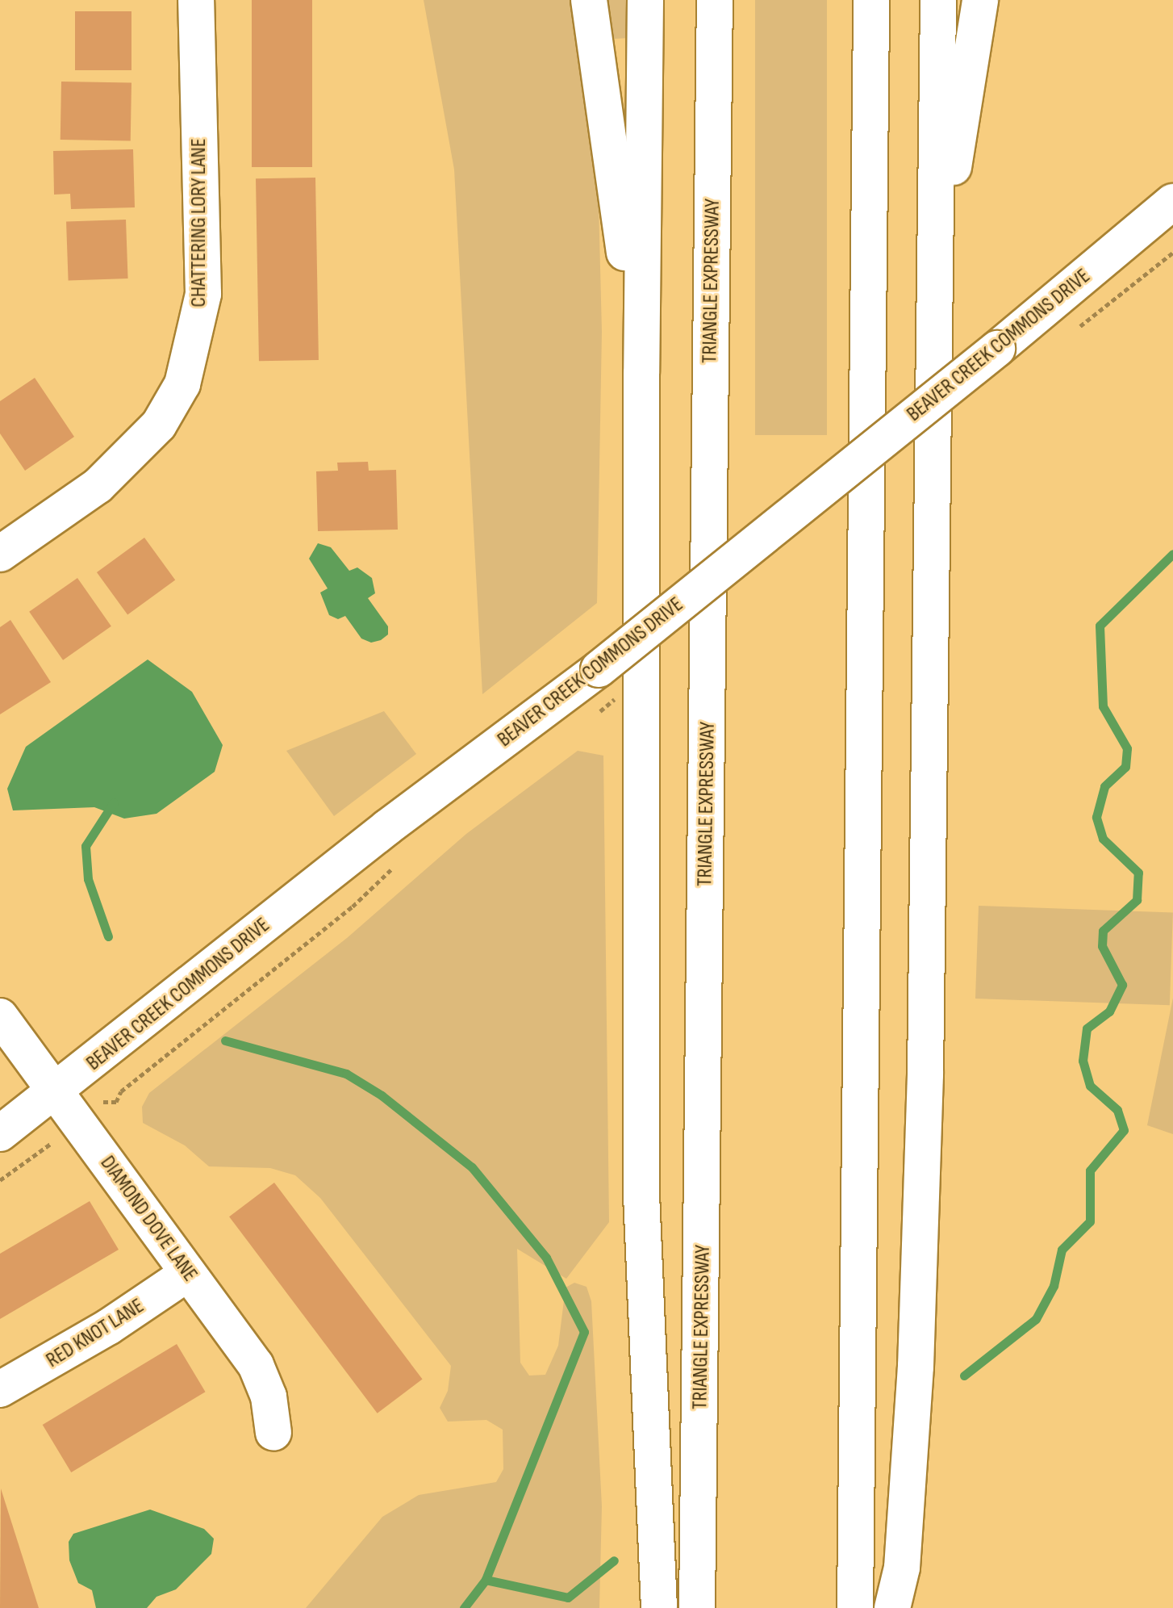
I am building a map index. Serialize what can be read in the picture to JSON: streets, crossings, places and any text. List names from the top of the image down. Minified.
{"streets":{"main road":["CHATTERING LORY LANE","TRIANGLE EXPRESSWAY","BEAVER CREEK COMMONS DRIVE","DIAMOND DOVE LANE","RED KNOT LANE"]},"crossings":[["BEAVER CREEK COMMONS DRIVE","DIAMOND DOVE LANE"],["DIAMOND DOVE LANE","RED KNOT LANE"]]}
